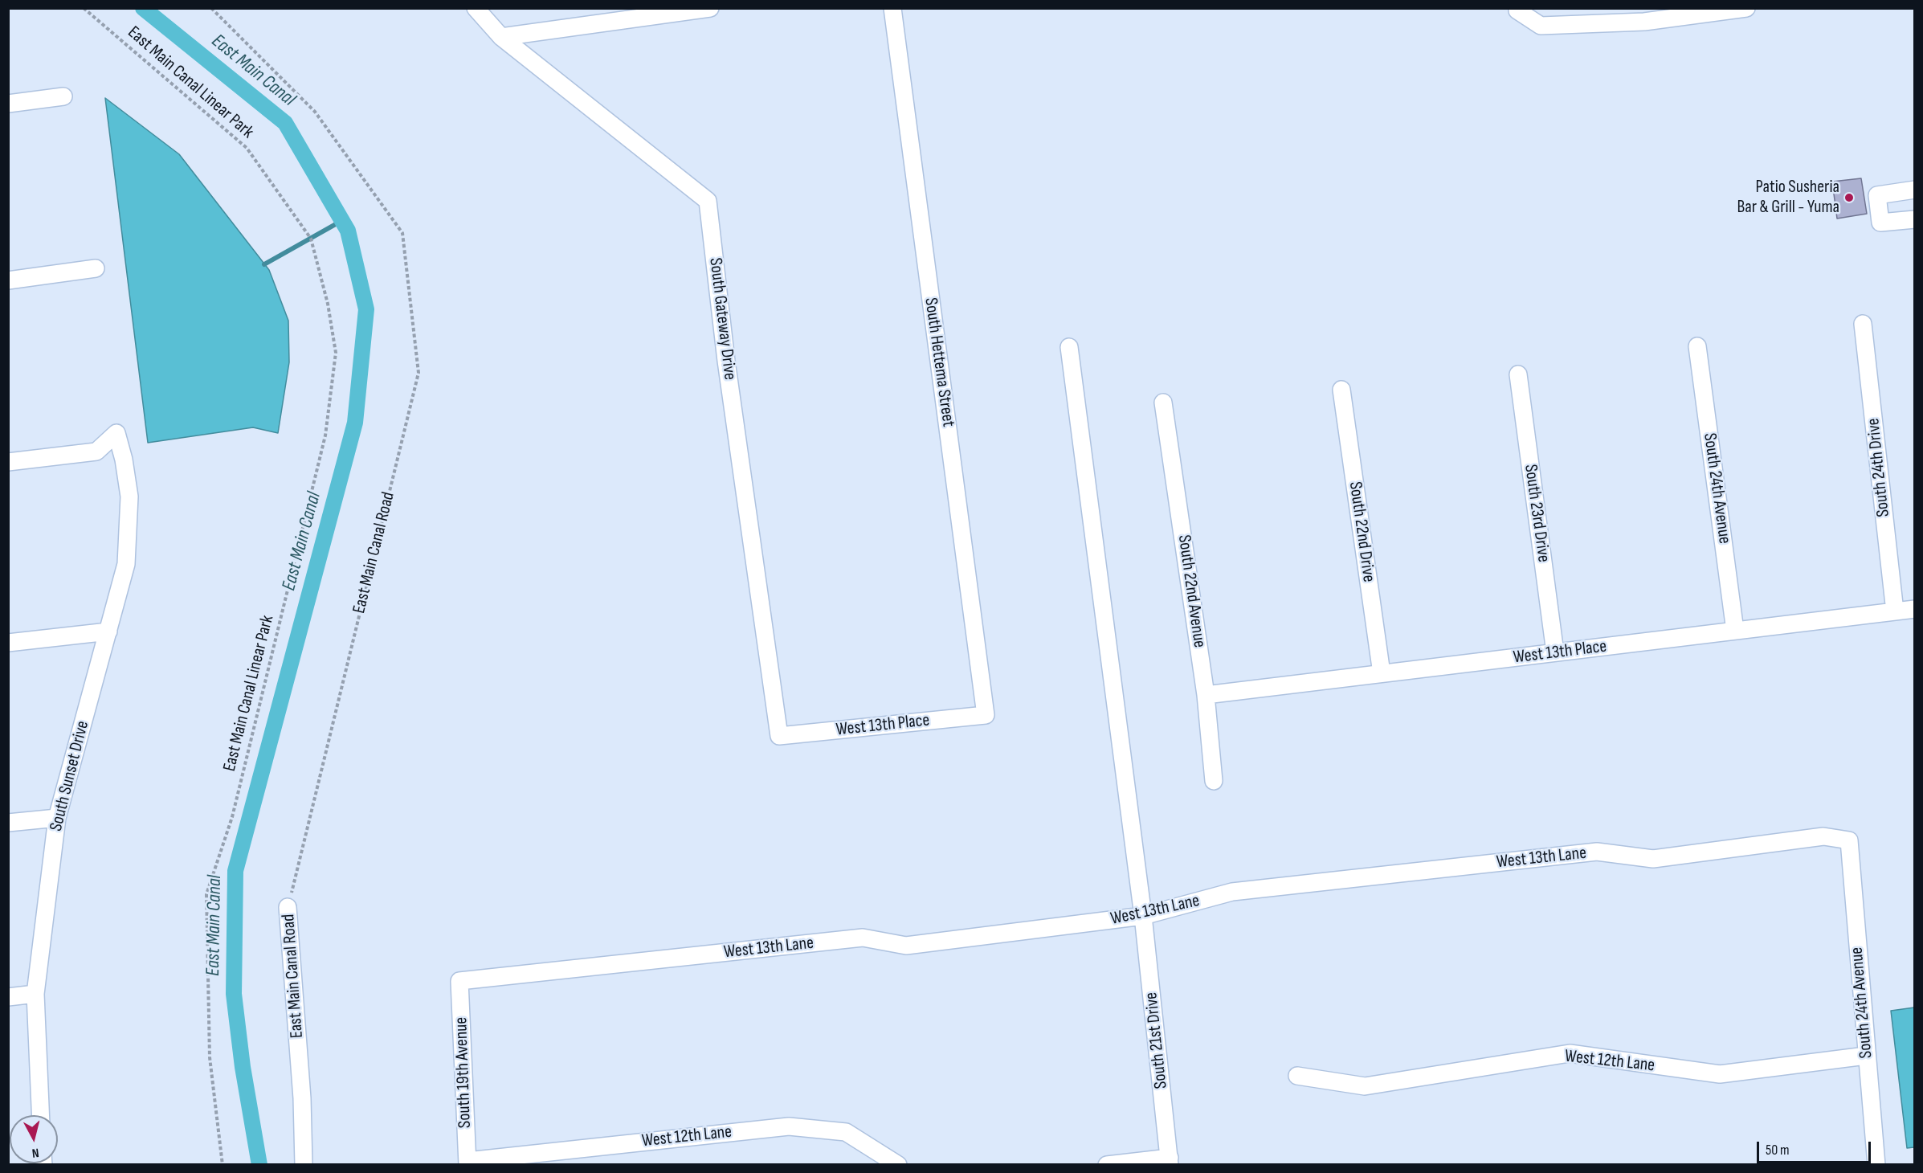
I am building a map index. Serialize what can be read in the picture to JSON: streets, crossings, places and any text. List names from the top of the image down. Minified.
{"streets":{"street":["South Gateway Drive","South Hettema Street","South 24th Drive","South 24th Avenue","South 23rd Drive","South 22nd Drive","East Main Canal Road","South 22nd Avenue","West 13th Place","South Sunset Drive","West 13th Lane","South 21st Drive","West 12th Lane","South 19th Avenue"],"path":["East Main Canal Linear Park"]},"crossings":[["South Gateway Drive","West 13th Place"],["South Hettema Street","West 13th Place"],["South 24th Drive","West 13th Place"],["South 24th Avenue","West 13th Place"],["South 24th Avenue","West 13th Lane"],["South 24th Avenue","West 12th Lane"],["South 23rd Drive","West 13th Place"],["South 22nd Drive","West 13th Place"],["South 22nd Avenue","West 13th Place"],["West 13th Lane","South 21st Drive"],["West 13th Lane","South 19th Avenue"],["West 12th Lane","South 19th Avenue"]],"water":["East Main Canal"],"places":["Patio Susheria Bar & Grill - Yuma"],"scale_bar":"50 m","north":"bottom"}
